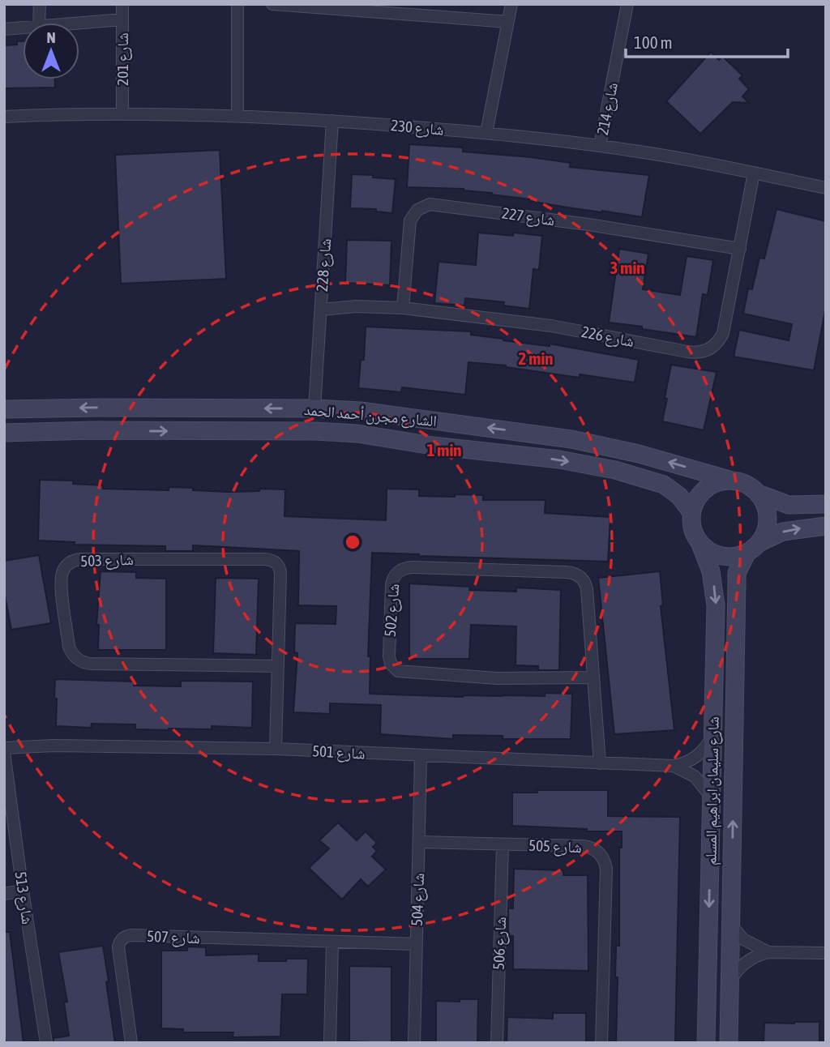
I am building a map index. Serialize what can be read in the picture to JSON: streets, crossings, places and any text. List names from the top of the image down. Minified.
{"streets":{"street":["شارع 201","شارع 214","شارع 230","شارع 227","شارع 228","شارع 226","الشارع مجرن أحمد الحمد","شارع 503","شارع 502","شارع 501","شارع سليمان ابراهيم المسلم","شارع 505","شارع 513","شارع 504","شارع 507","شارع 506"]},"crossings":[["شارع 201","شارع 230"],["شارع 214","شارع 230"],["شارع 230","شارع 228"],["شارع 230","شارع 226"],["شارع 227","شارع 226"],["شارع 228","شارع 226"],["شارع 228","الشارع مجرن أحمد الحمد"],["الشارع مجرن أحمد الحمد","شارع سليمان ابراهيم المسلم"],["شارع 503","شارع 501"],["شارع 502","شارع 501"],["شارع 501","شارع سليمان ابراهيم المسلم"],["شارع 501","شارع 513"],["شارع 501","شارع 504"],["شارع 505","شارع 504"],["شارع 505","شارع 506"],["شارع 504","شارع 507"]],"scale_bar":"100 m","north":"top","rings":["3 min","2 min","1 min"]}
